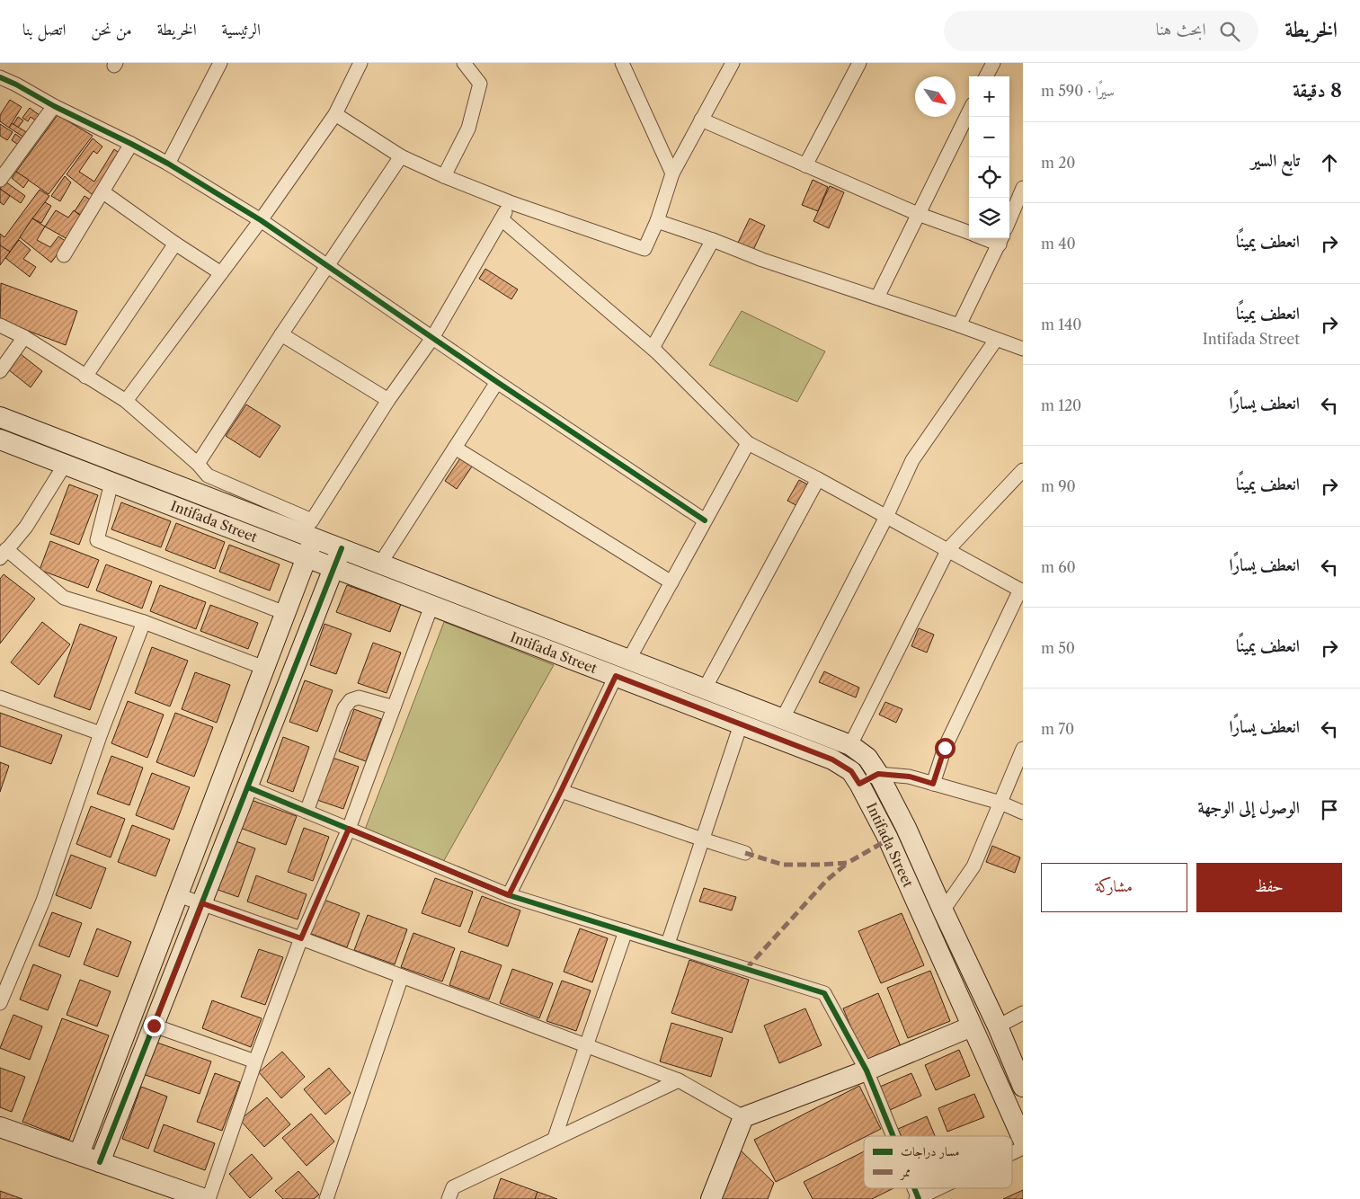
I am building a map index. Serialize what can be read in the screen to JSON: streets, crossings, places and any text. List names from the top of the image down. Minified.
{"streets":{"main road":["Intifada Street"]},"legend":["مسار دراجات","ممر"],"north":"bottom right","page":{"header":"الخريطة","search":"ابحث هنا","nav":["الرئيسية","الخريطة","من نحن","اتصل بنا"],"heading":["8 دقيقة","سيرًا · 590 m"],"map_buttons":["+","−"],"list":[["تابع السير","20 m"],["انعطف يمينًا","40 m"],["انعطف يمينًا","Intifada Street","140 m"],["انعطف يسارًا","120 m"],["انعطف يمينًا","90 m"],["انعطف يسارًا","60 m"],["انعطف يمينًا","50 m"],["انعطف يسارًا","70 m"],"الوصول إلى الوجهة"],"buttons":["حفظ","مشاركة"]}}
